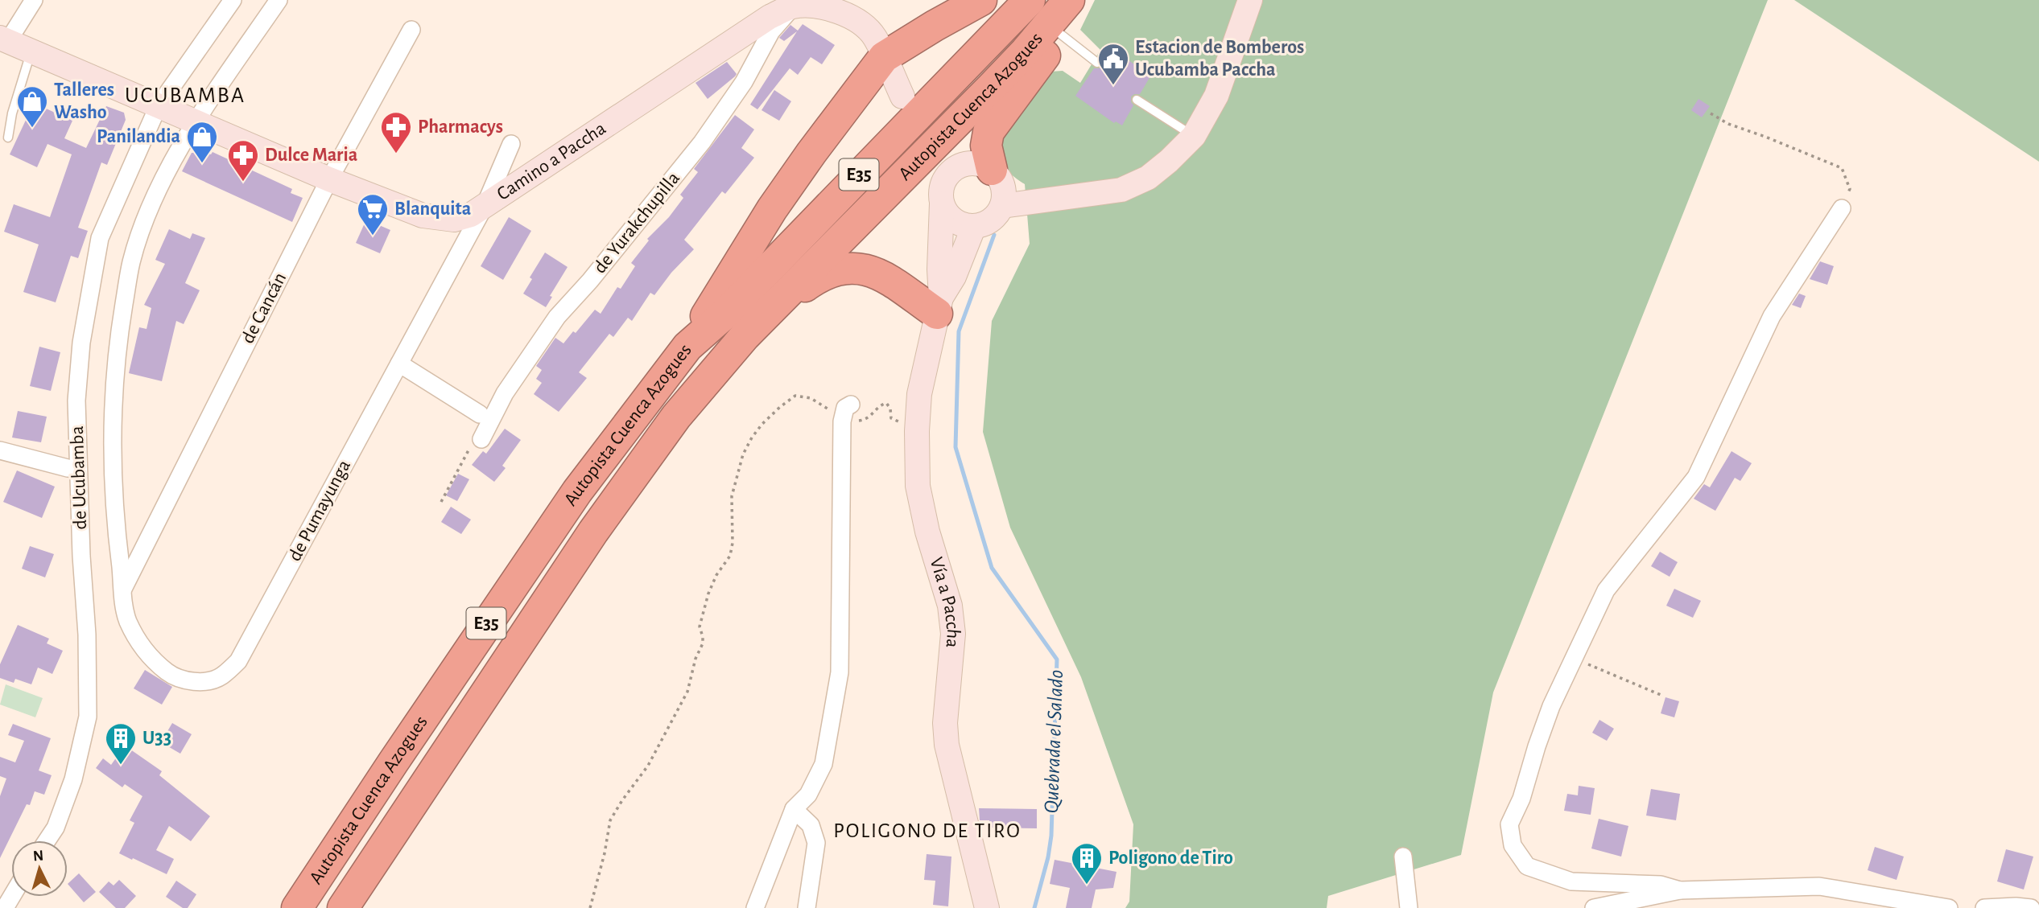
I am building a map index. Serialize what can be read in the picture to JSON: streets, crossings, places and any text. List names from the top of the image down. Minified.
{"streets":{"highway":["Autopista Cuenca Azogues","E35"],"main road":["Camino a Paccha","Vía a Paccha"],"street":["de Yurakchupilla","de Cancán","de Ucubamba","de Pumayunga"]},"crossings":[["Camino a Paccha","de Yurakchupilla"],["Camino a Paccha","de Cancán"],["Camino a Paccha","de Ucubamba"],["Camino a Paccha","de Pumayunga"],["de Cancán","de Pumayunga"]],"districts":["UCUBAMBA","POLIGONO DE TIRO"],"water":["Quebrada el Salado"],"places":{"public building":["Estacion de Bomberos Ucubamba Paccha"],"shop":["Talleres Washo","Panilandia"],"pharmacy":["Pharmacys","Dulce Maria"],"supermarket":["Blanquita"],"building":["U33","Poligono de Tiro"]},"north":"top"}
